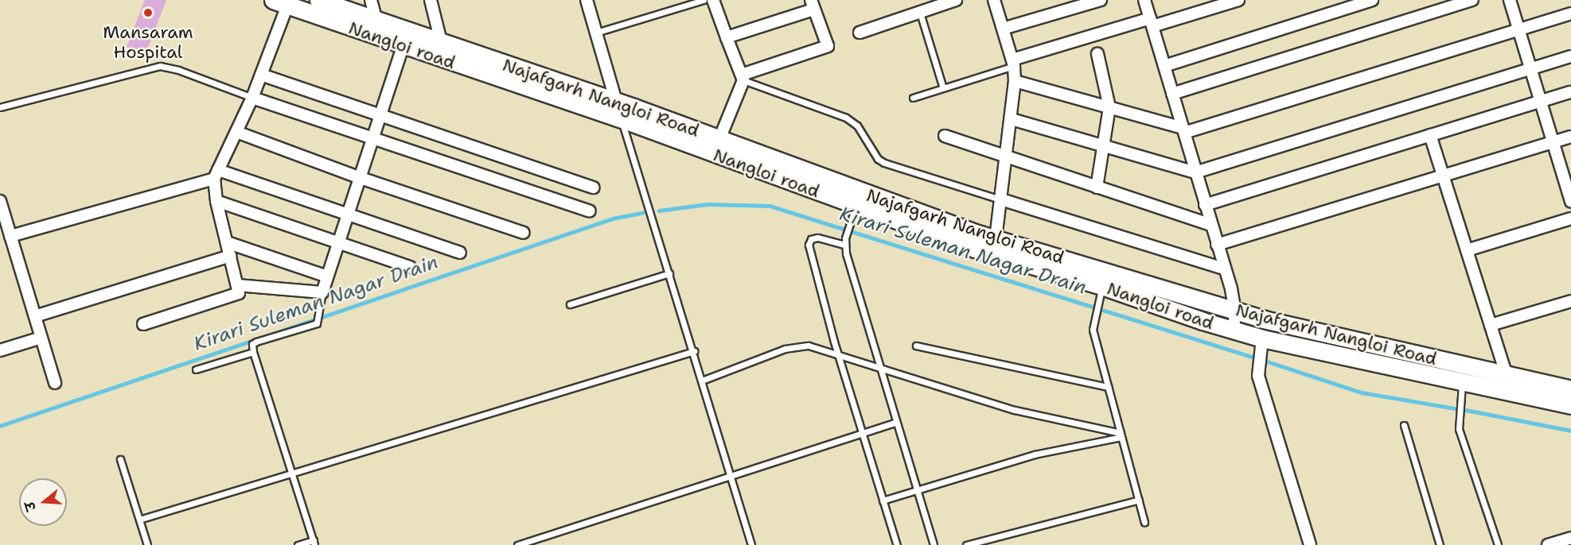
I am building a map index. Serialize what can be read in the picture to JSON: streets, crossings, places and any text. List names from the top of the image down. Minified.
{"streets":{"main road":["Nangloi road","Najafgarh Nangloi Road"]},"crossings":[["Nangloi road","Najafgarh Nangloi Road"]],"water":["Kirari Suleman Nagar Drain"],"places":["Mansaram Hospital"],"north":"left"}
